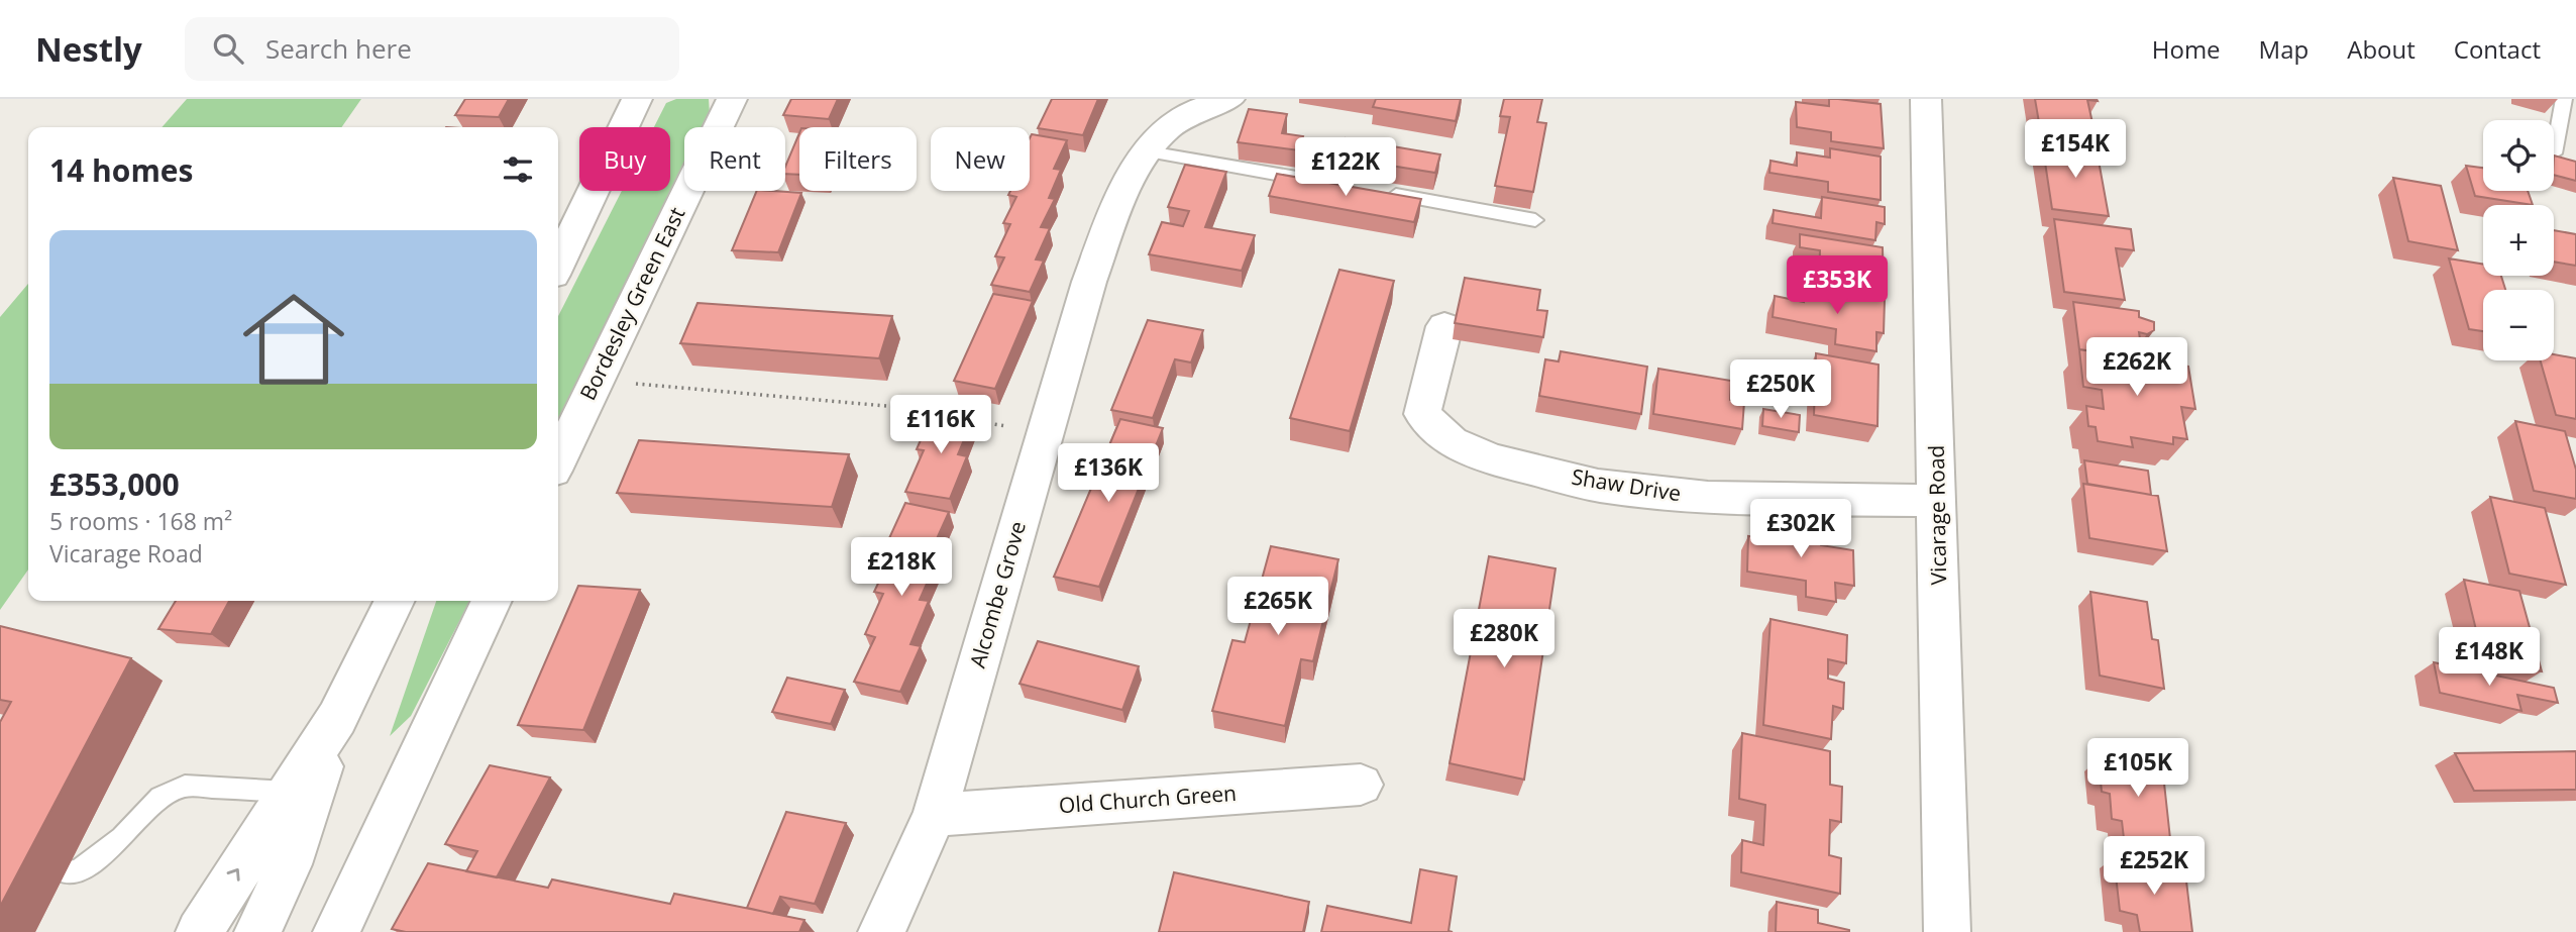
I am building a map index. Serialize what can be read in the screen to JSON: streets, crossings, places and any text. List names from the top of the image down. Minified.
{"streets":{"street":["Bordesley Green East","Shaw Drive","Vicarage Road","Alcombe Grove","Old Church Green"]},"crossings":[["Shaw Drive","Vicarage Road"],["Alcombe Grove","Old Church Green"]],"page":{"header":"Nestly","search":"Search here","nav":["Home","Map","About","Contact"],"price":["£154K","£122K","£353K","£262K","£250K","£116K","£136K","£302K","£218K","£265K","£280K","£148K","£105K","£252K"],"map_buttons":["+","−"],"chip":["Buy","Rent","Filters","New"],"heading":"14 homes","list":[{"name":"£353,000","note":"5 rooms · 168 m² · Vicarage Road"}]}}
